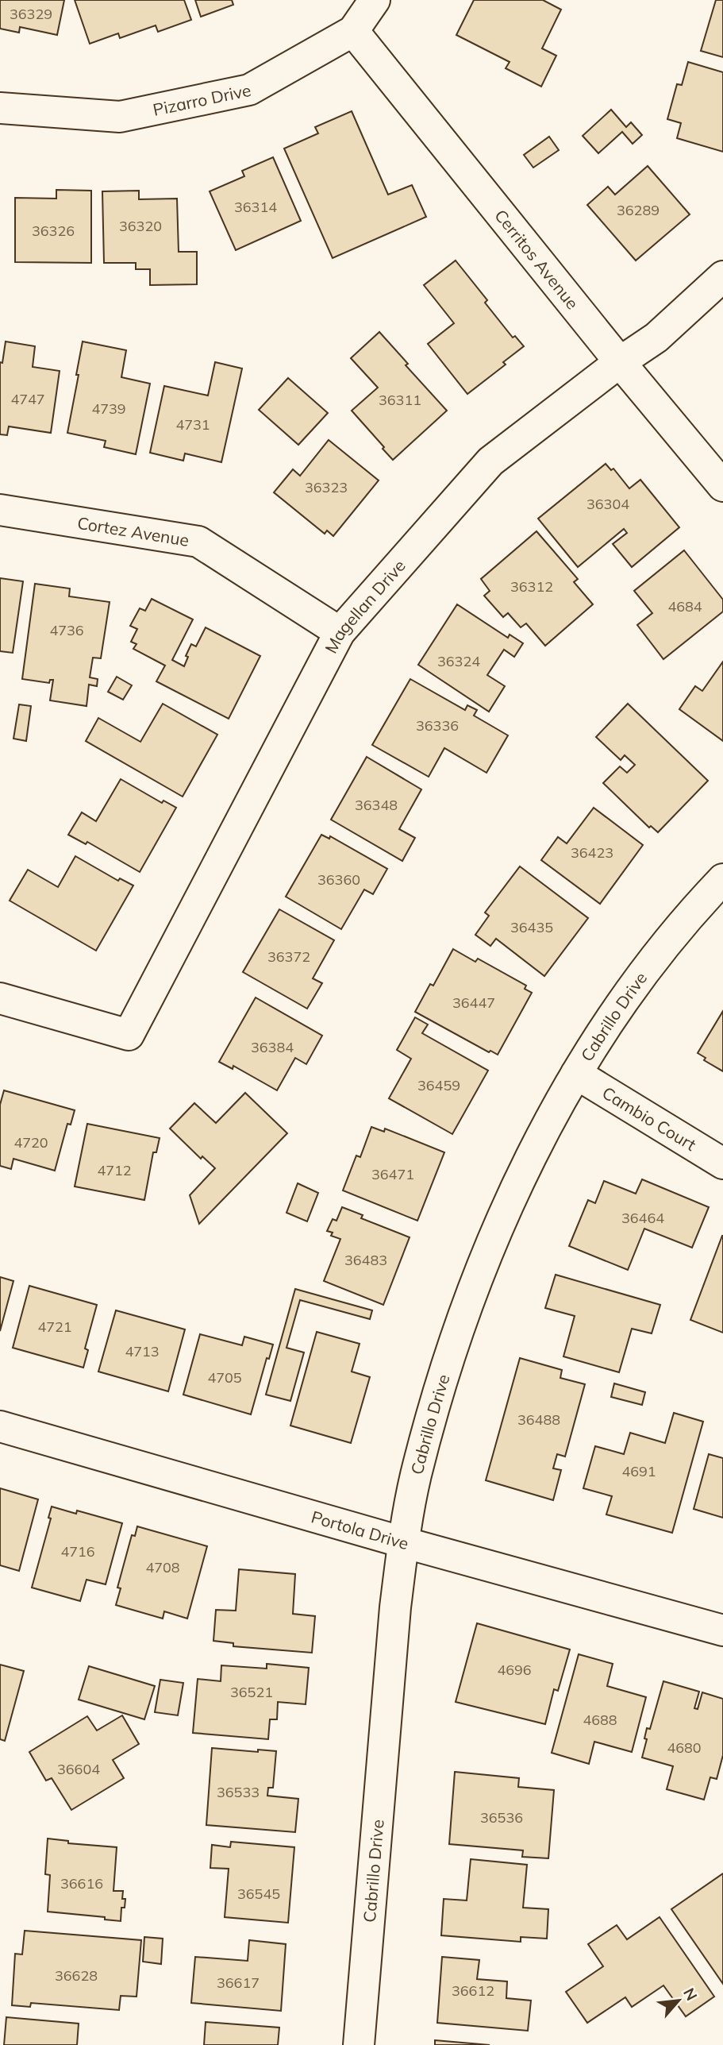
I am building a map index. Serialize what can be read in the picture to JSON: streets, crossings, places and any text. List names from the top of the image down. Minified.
{"streets":{"street":["Pizarro Drive","Cerritos Avenue","Cortez Avenue","Magellan Drive","Cabrillo Drive","Cambio Court","Portola Drive"]},"crossings":[["Pizarro Drive","Cerritos Avenue"],["Cerritos Avenue","Magellan Drive"],["Cortez Avenue","Magellan Drive"],["Cabrillo Drive","Cambio Court"],["Cabrillo Drive","Portola Drive"]],"house_numbers":["36329","36314","36289","36320","36326","4747","36311","4739","4731","36323","36304","36312","4684","4736","36324","36336","36348","36423","36360","36435","36372","36447","36384","36459","4720","4712","36471","36464","36483","4721","4713","4705","36488","4691","4716","4708","4696","36521","4688","4680","36604","36533","36536","36616","36545","36628","36617","36612"],"north":"top right"}
